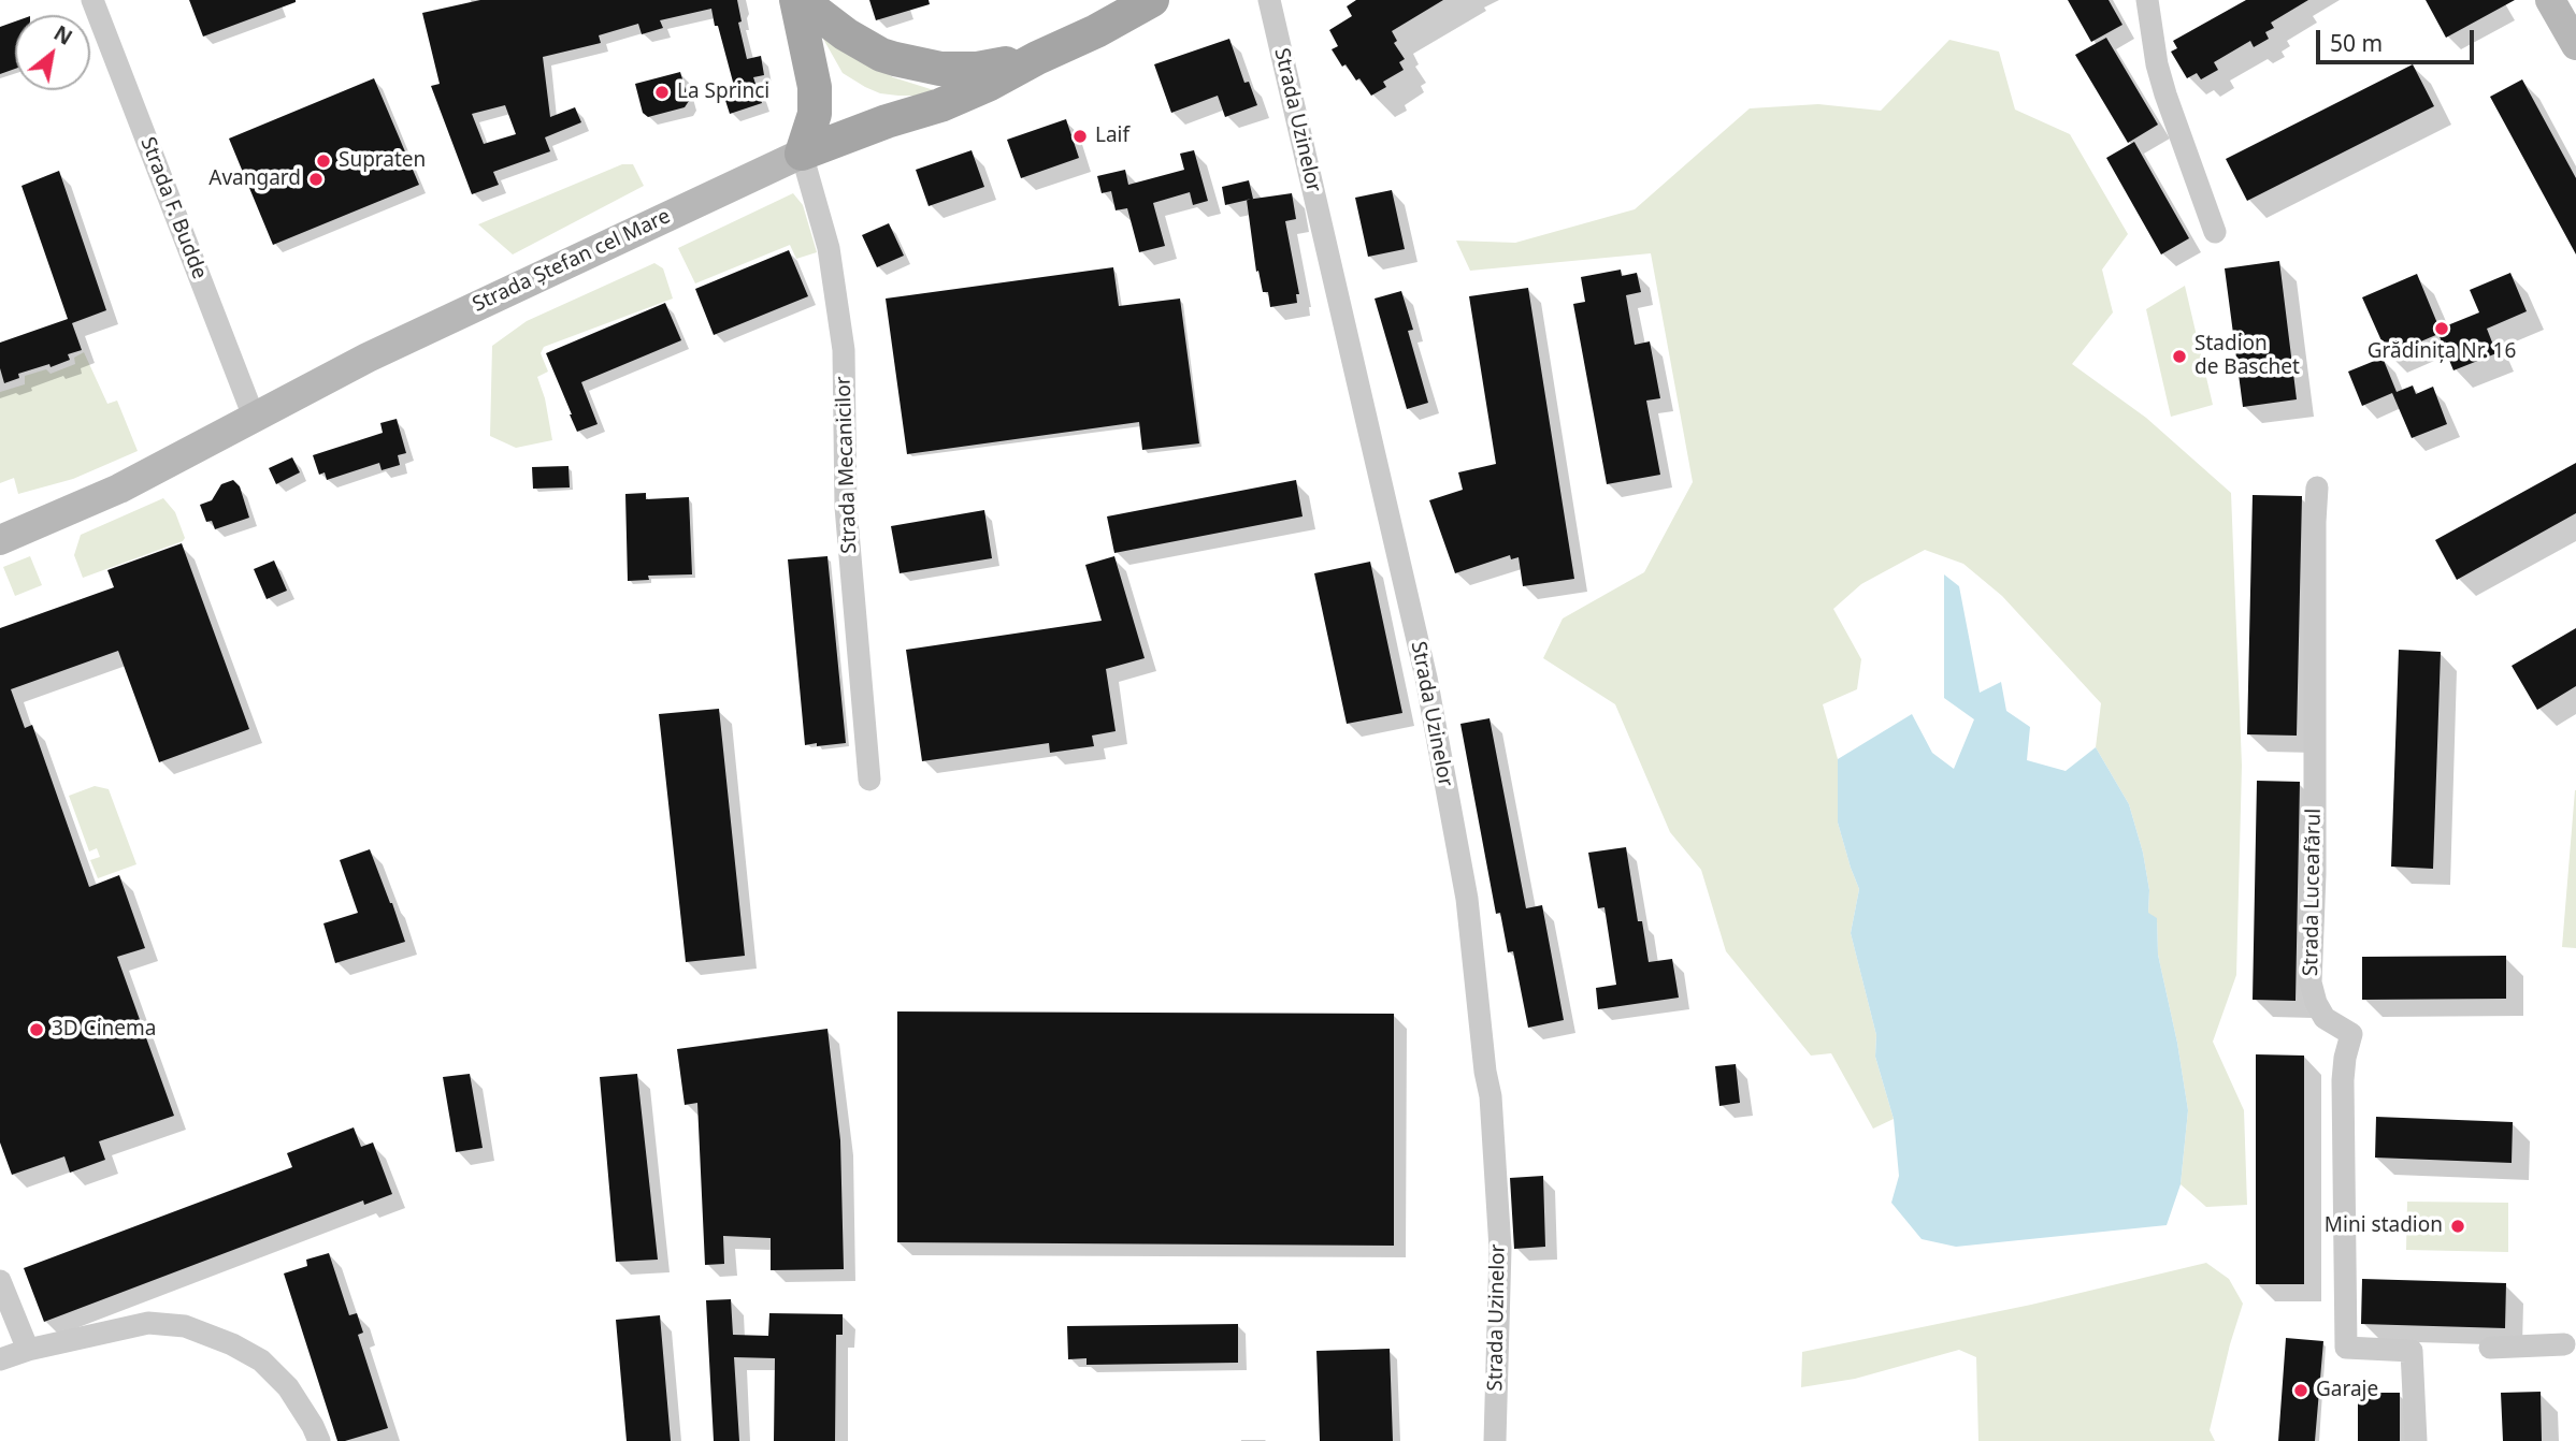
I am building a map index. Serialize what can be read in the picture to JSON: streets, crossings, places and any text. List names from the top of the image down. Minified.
{"streets":{"main road":["Strada Ștefan cel Mare"],"street":["Strada Uzinelor","Strada F. Budde","Strada Mecanicilor","Strada Luceafărul"]},"crossings":[["Strada F. Budde","Strada Ștefan cel Mare"],["Strada Ștefan cel Mare","Strada Mecanicilor"]],"places":["La Sprinci","Laif","Supraten","Avangard","Grădinița Nr. 16","Stadion de Baschet","3D Cinema","Mini stadion","Garaje"],"scale_bar":"50 m","north":"top right"}
